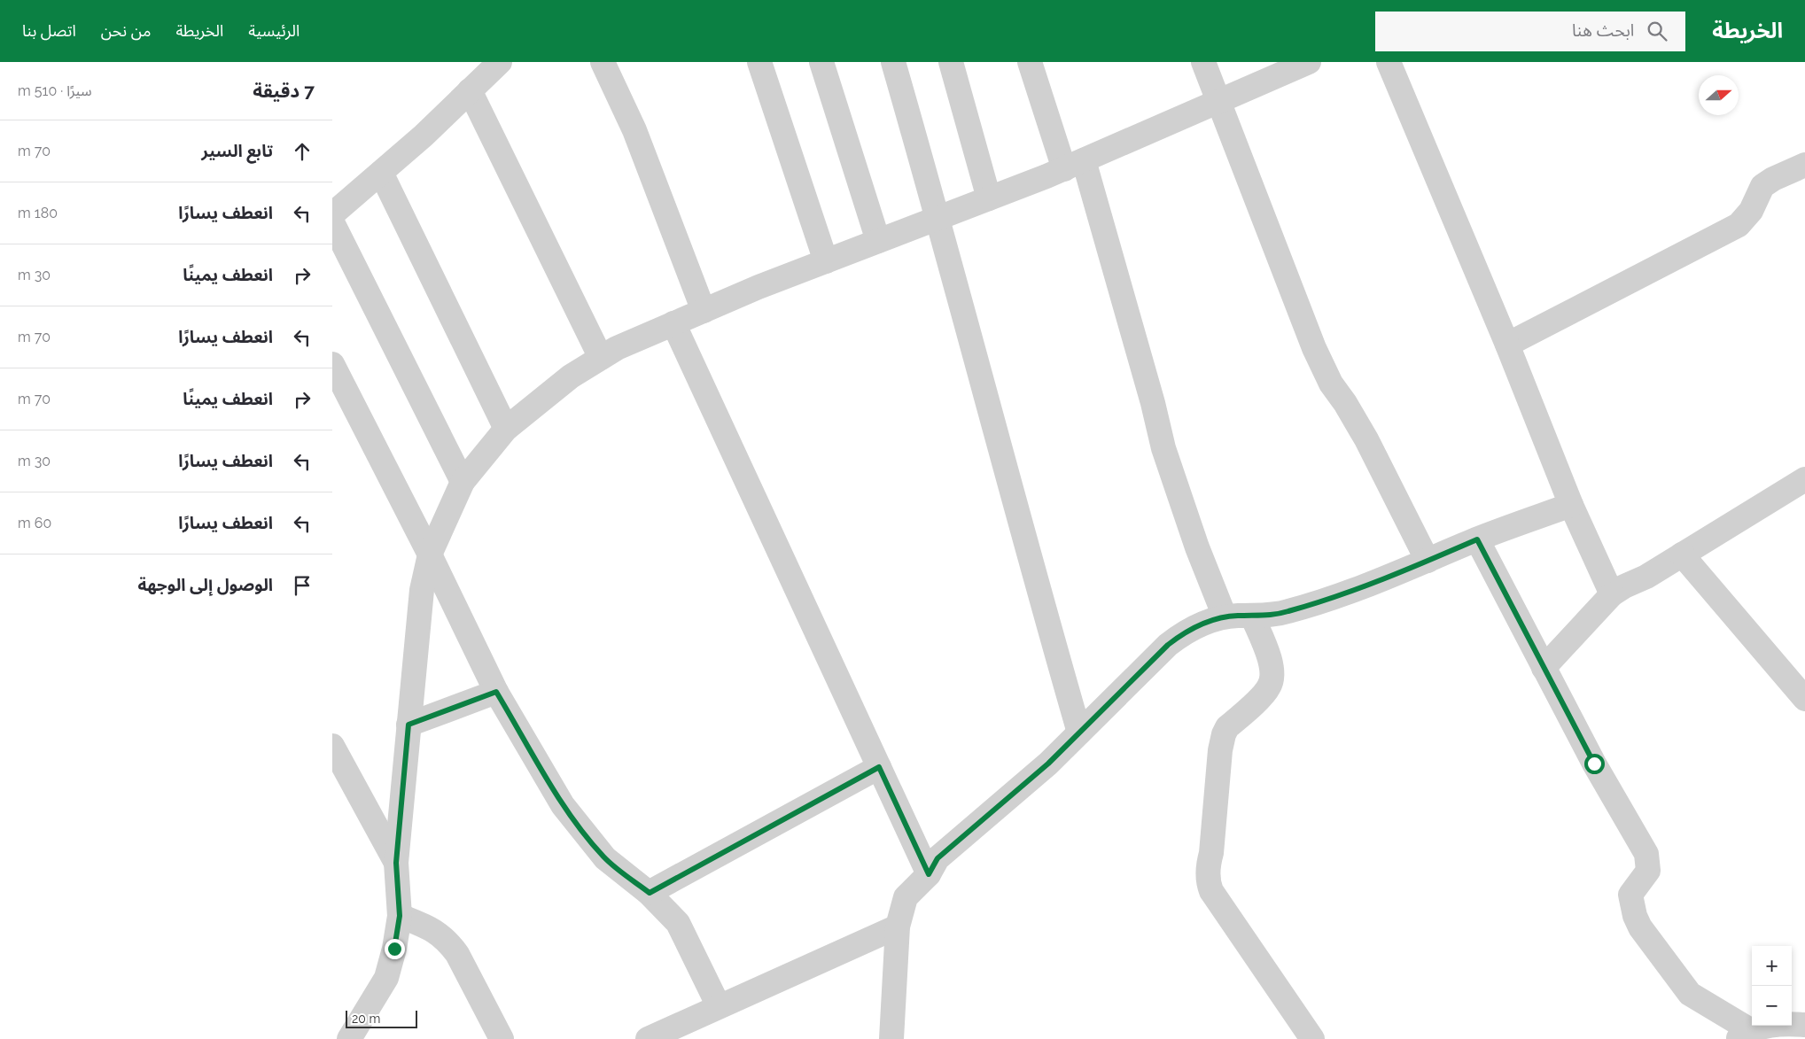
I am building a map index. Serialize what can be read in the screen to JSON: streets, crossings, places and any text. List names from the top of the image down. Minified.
{"scale_bar":"20 m","north":"right","page":{"header":"الخريطة","search":"ابحث هنا","nav":["الرئيسية","الخريطة","من نحن","اتصل بنا"],"heading":["7 دقيقة","سيرًا · 510 m"],"list":[["تابع السير","70 m"],["انعطف يسارًا","180 m"],["انعطف يمينًا","30 m"],["انعطف يسارًا","70 m"],["انعطف يمينًا","70 m"],["انعطف يسارًا","30 m"],["انعطف يسارًا","60 m"],"الوصول إلى الوجهة"],"map_buttons":["+","−"],"scale":"20 m"}}
